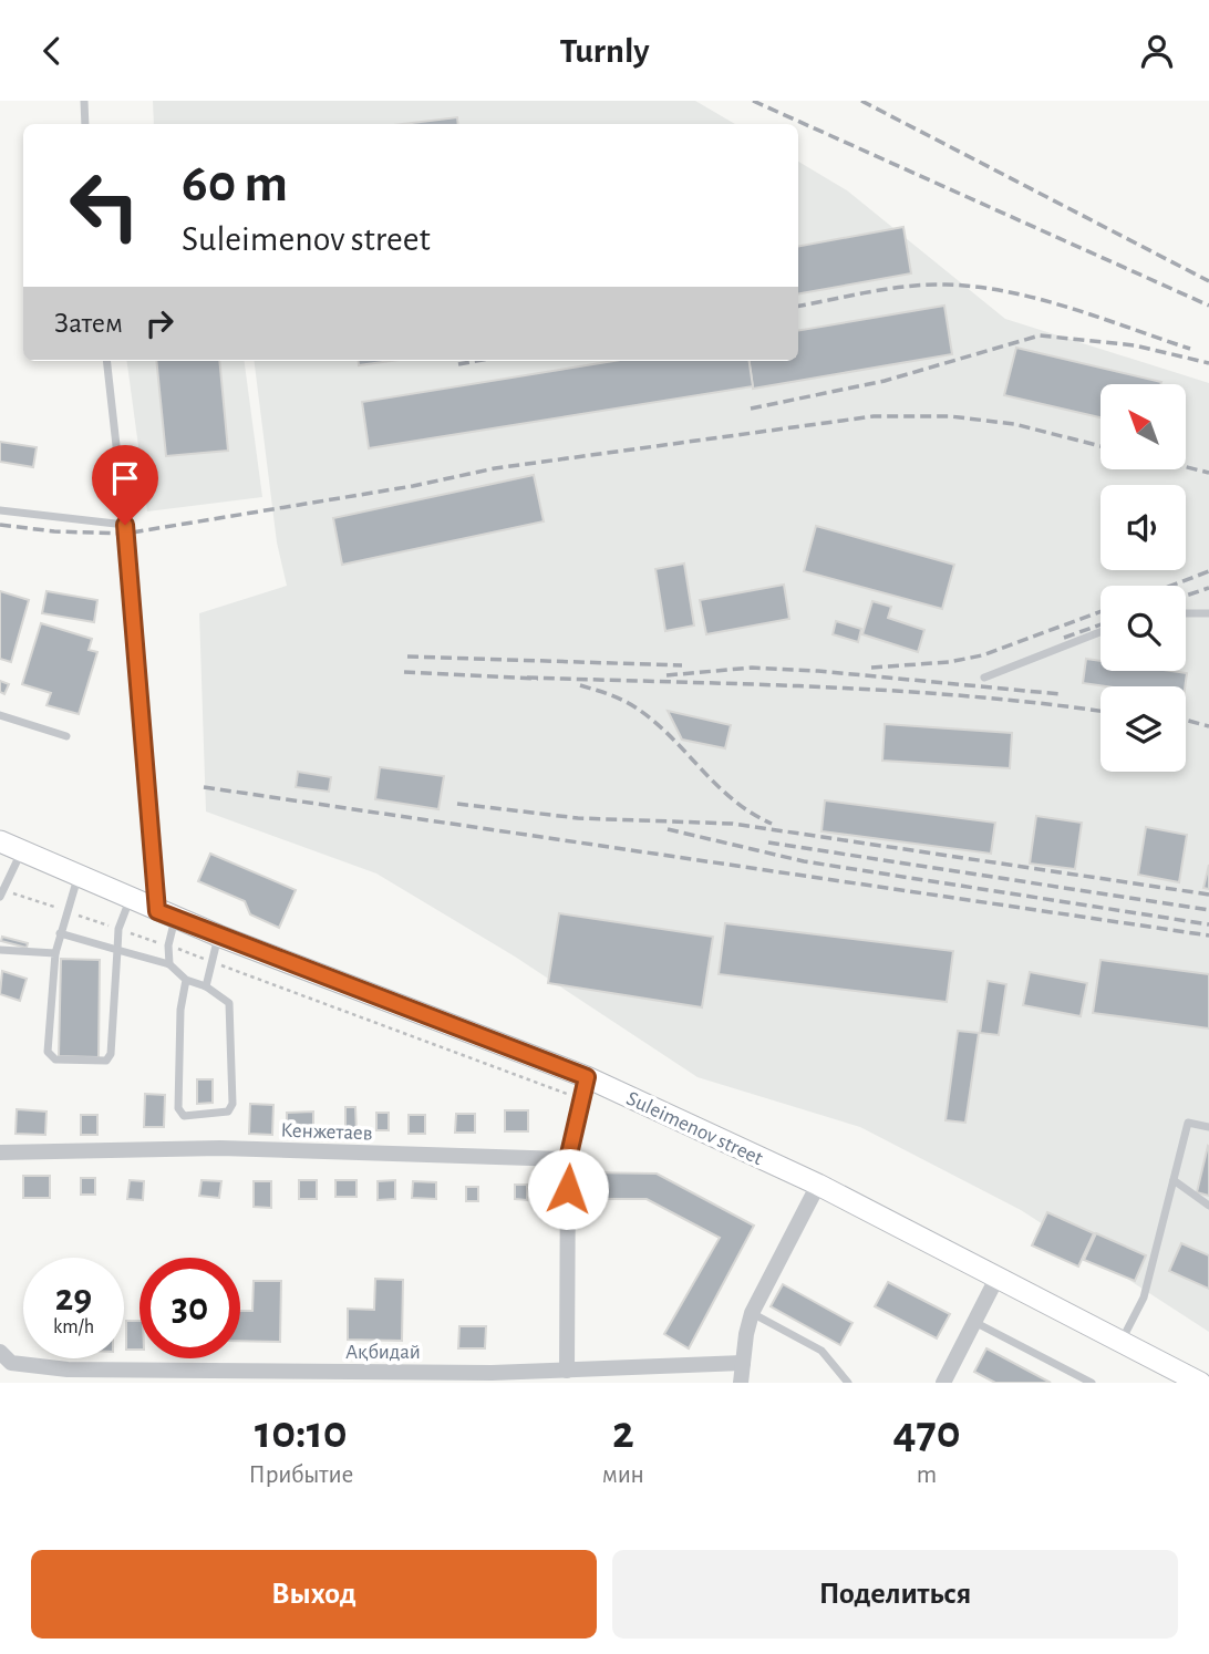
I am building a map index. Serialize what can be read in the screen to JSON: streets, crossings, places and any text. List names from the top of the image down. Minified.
{"streets":{"street":["Suleimenov street","Кенжетаев","Ақбидай"]},"north":"top left","page":{"header":"Turnly","turn":["60 m","Suleimenov street"],"then":"Затем","speed":"29 km/h","limit":"30","eta":["10:10","Прибытие","2","мин","470","m"],"buttons":["Выход","Поделиться"]}}
